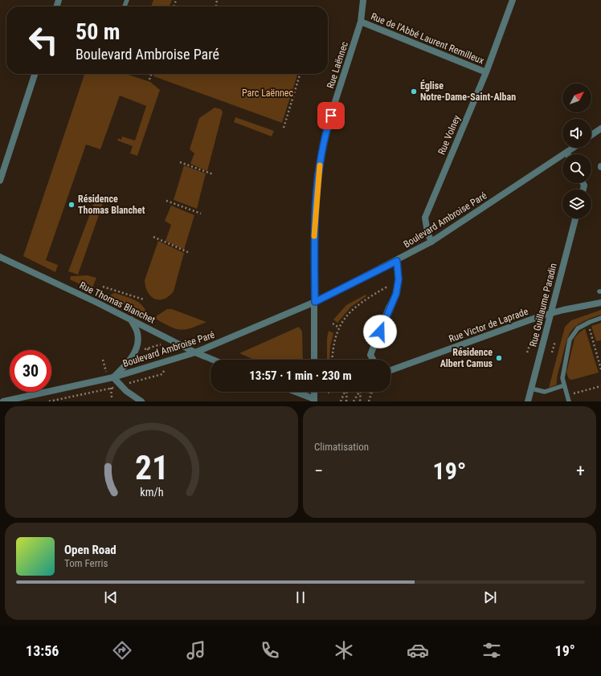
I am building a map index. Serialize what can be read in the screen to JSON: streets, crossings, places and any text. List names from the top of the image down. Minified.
{"streets":{"street":["Rue de l'Abbé Laurent Remilleux","Rue Laënnec","Rue Volney","Boulevard Ambroise Paré","Rue Thomas Blanchet","Rue Guillaume Paradin","Rue Victor de Laprade"]},"crossings":[["Rue de l'Abbé Laurent Remilleux","Rue Laënnec"],["Rue de l'Abbé Laurent Remilleux","Rue Volney"],["Rue Laënnec","Boulevard Ambroise Paré"],["Rue Volney","Boulevard Ambroise Paré"],["Boulevard Ambroise Paré","Rue Thomas Blanchet"],["Rue Guillaume Paradin","Rue Victor de Laprade"]],"parks":["Parc Laënnec"],"places":["Église Notre-Dame-Saint-Alban","Résidence Thomas Blanchet","Résidence Albert Camus"],"north":"top right","page":{"turn":["50 m","Boulevard Ambroise Paré"],"limit":"30","trip":"13:57 · 1 min · 230 m","tile":"Climatisation","heat":["−","19°","+"],"song":["Open Road","Tom Ferris"],"tabs":["13:56","19°"],"gauge":["21","km/h"]}}
